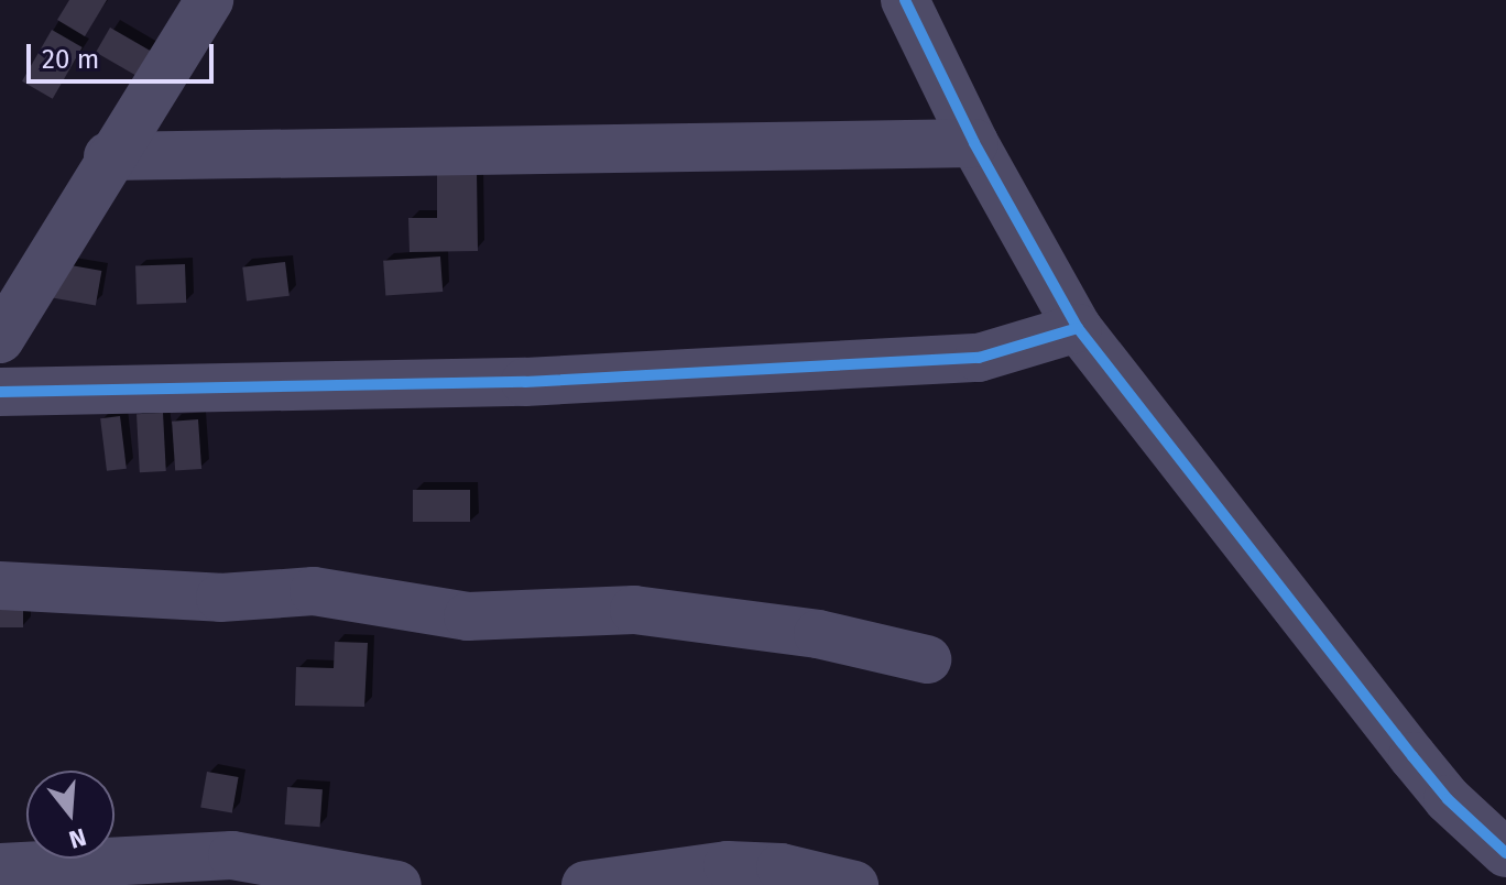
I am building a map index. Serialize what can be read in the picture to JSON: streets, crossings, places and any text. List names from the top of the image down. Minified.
{"scale_bar":"20 m","north":"bottom"}
